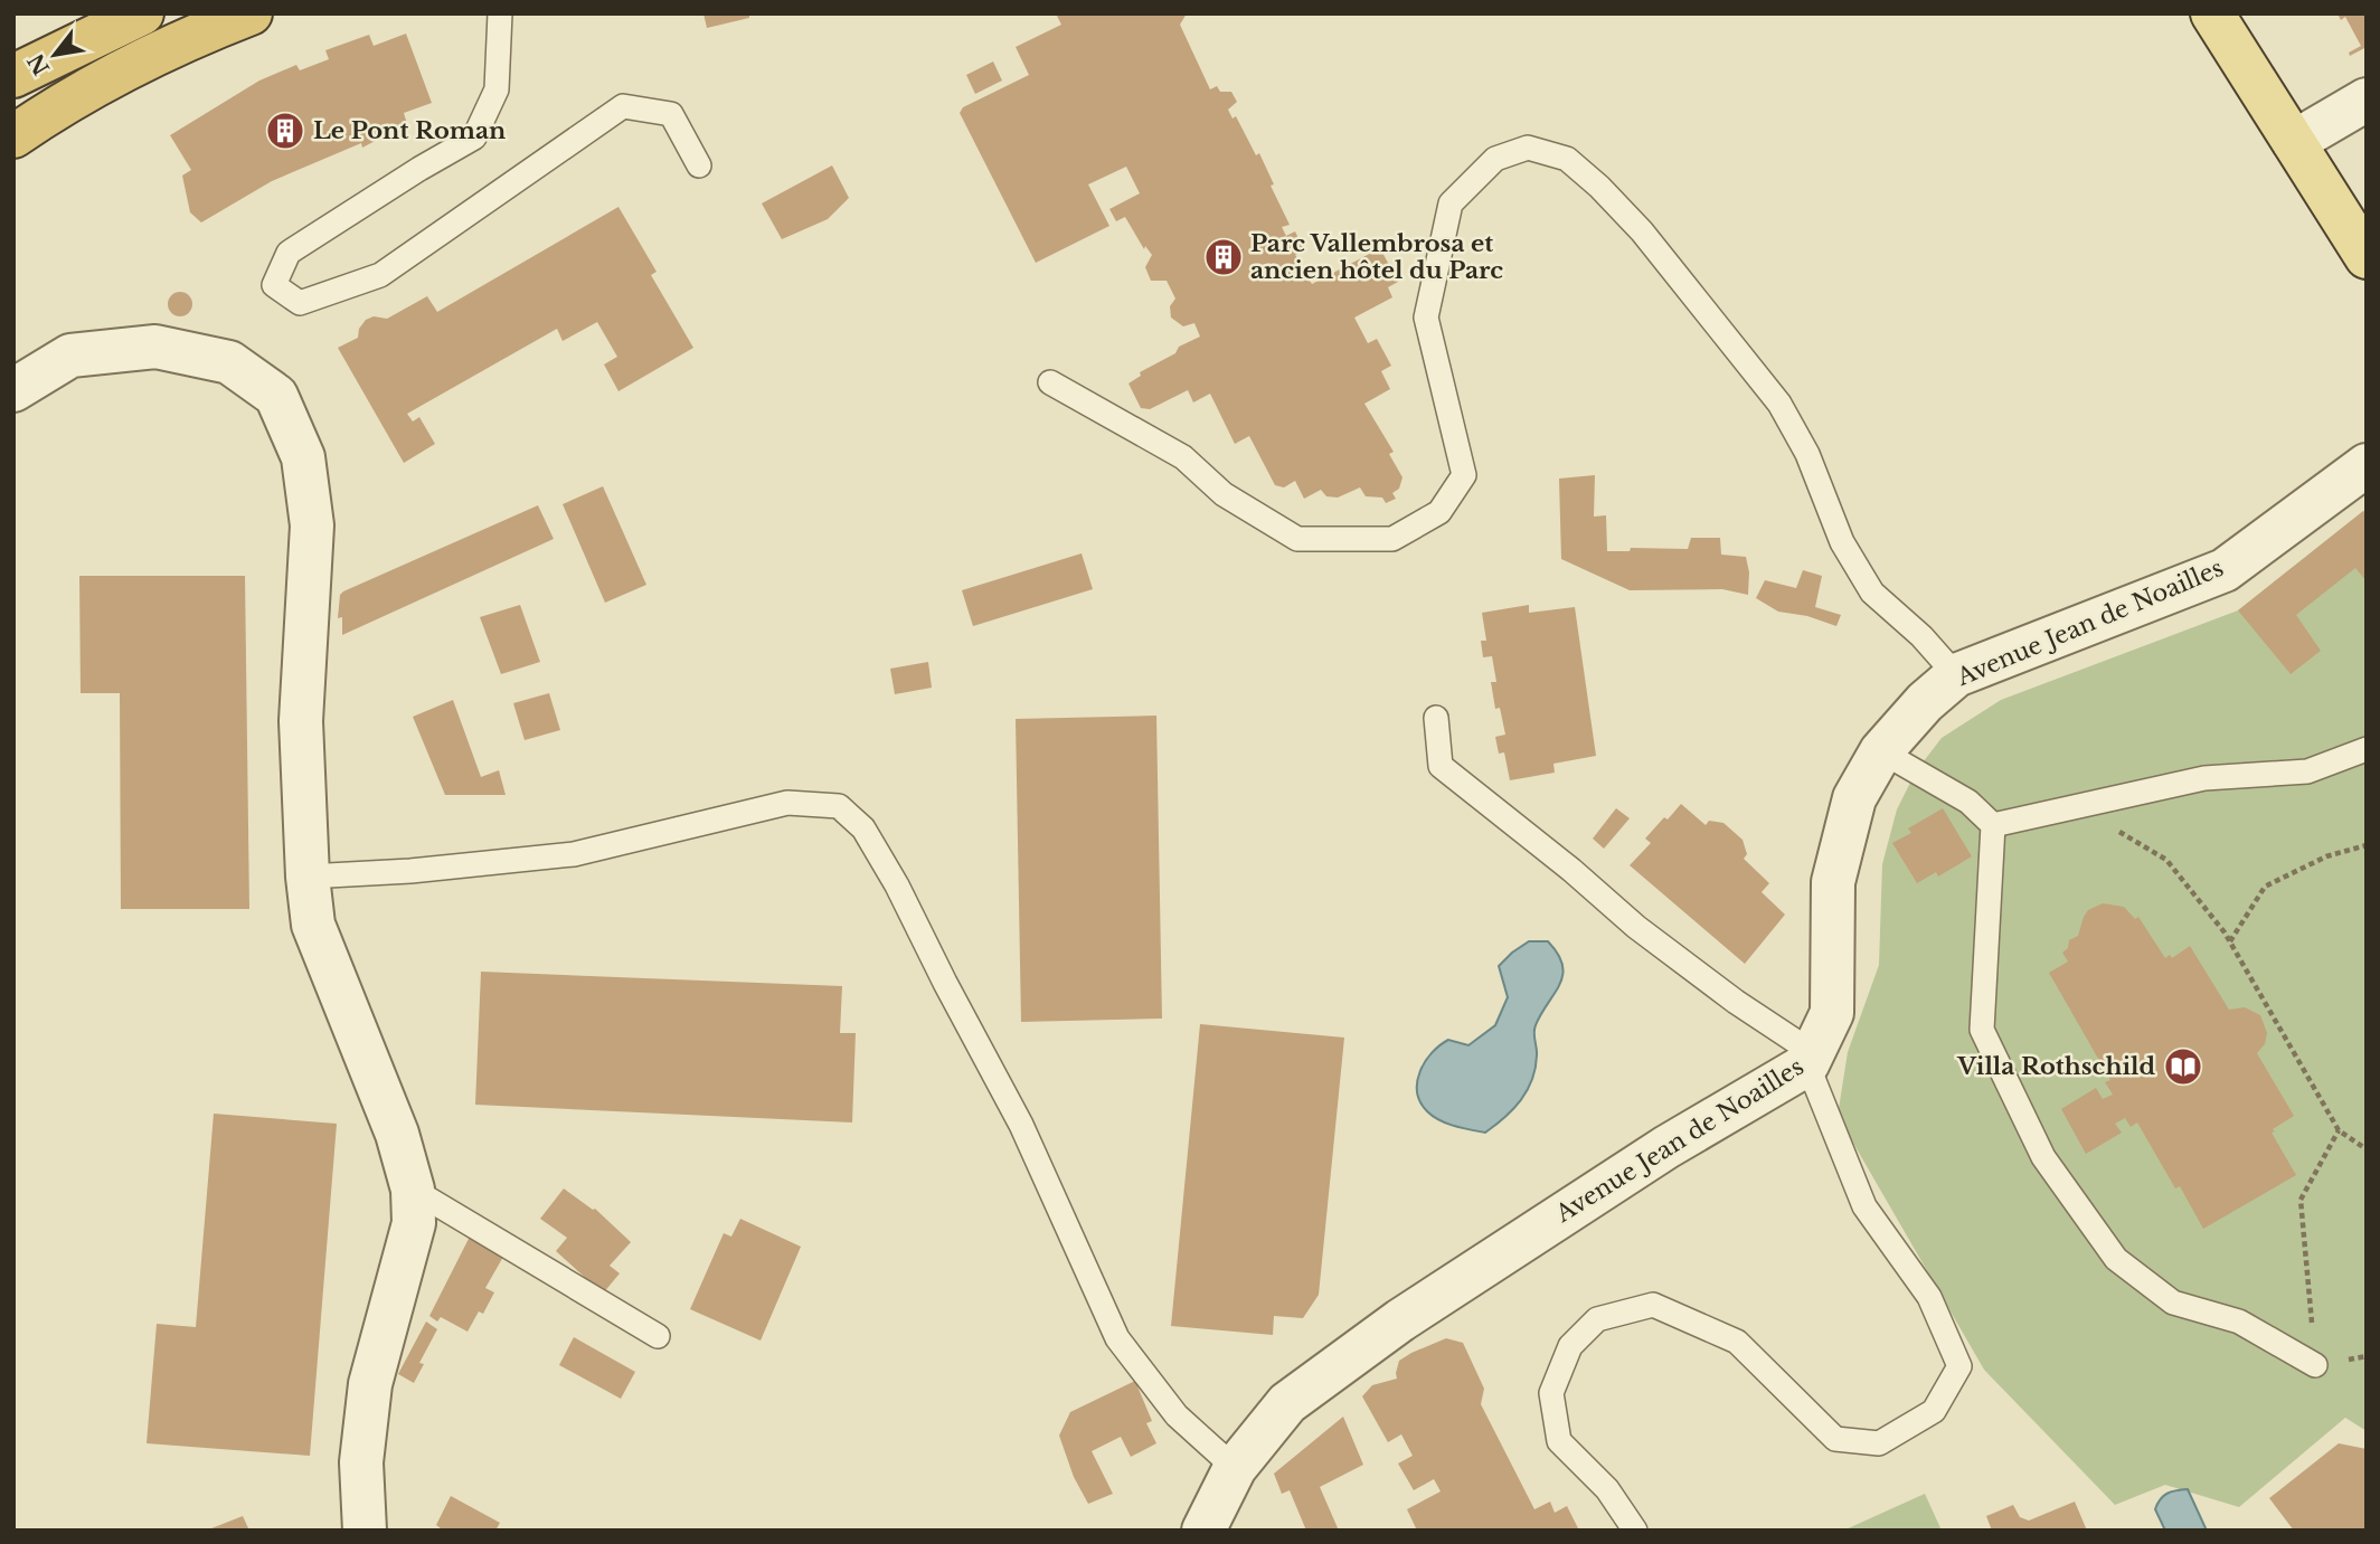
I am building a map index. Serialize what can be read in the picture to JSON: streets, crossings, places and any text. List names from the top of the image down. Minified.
{"streets":{"street":["Avenue Jean de Noailles"]},"places":{"building":["Le Pont Roman","Parc Vallembrosa et ancien hôtel du Parc"],"library":["Villa Rothschild"]},"north":"bottom left"}
